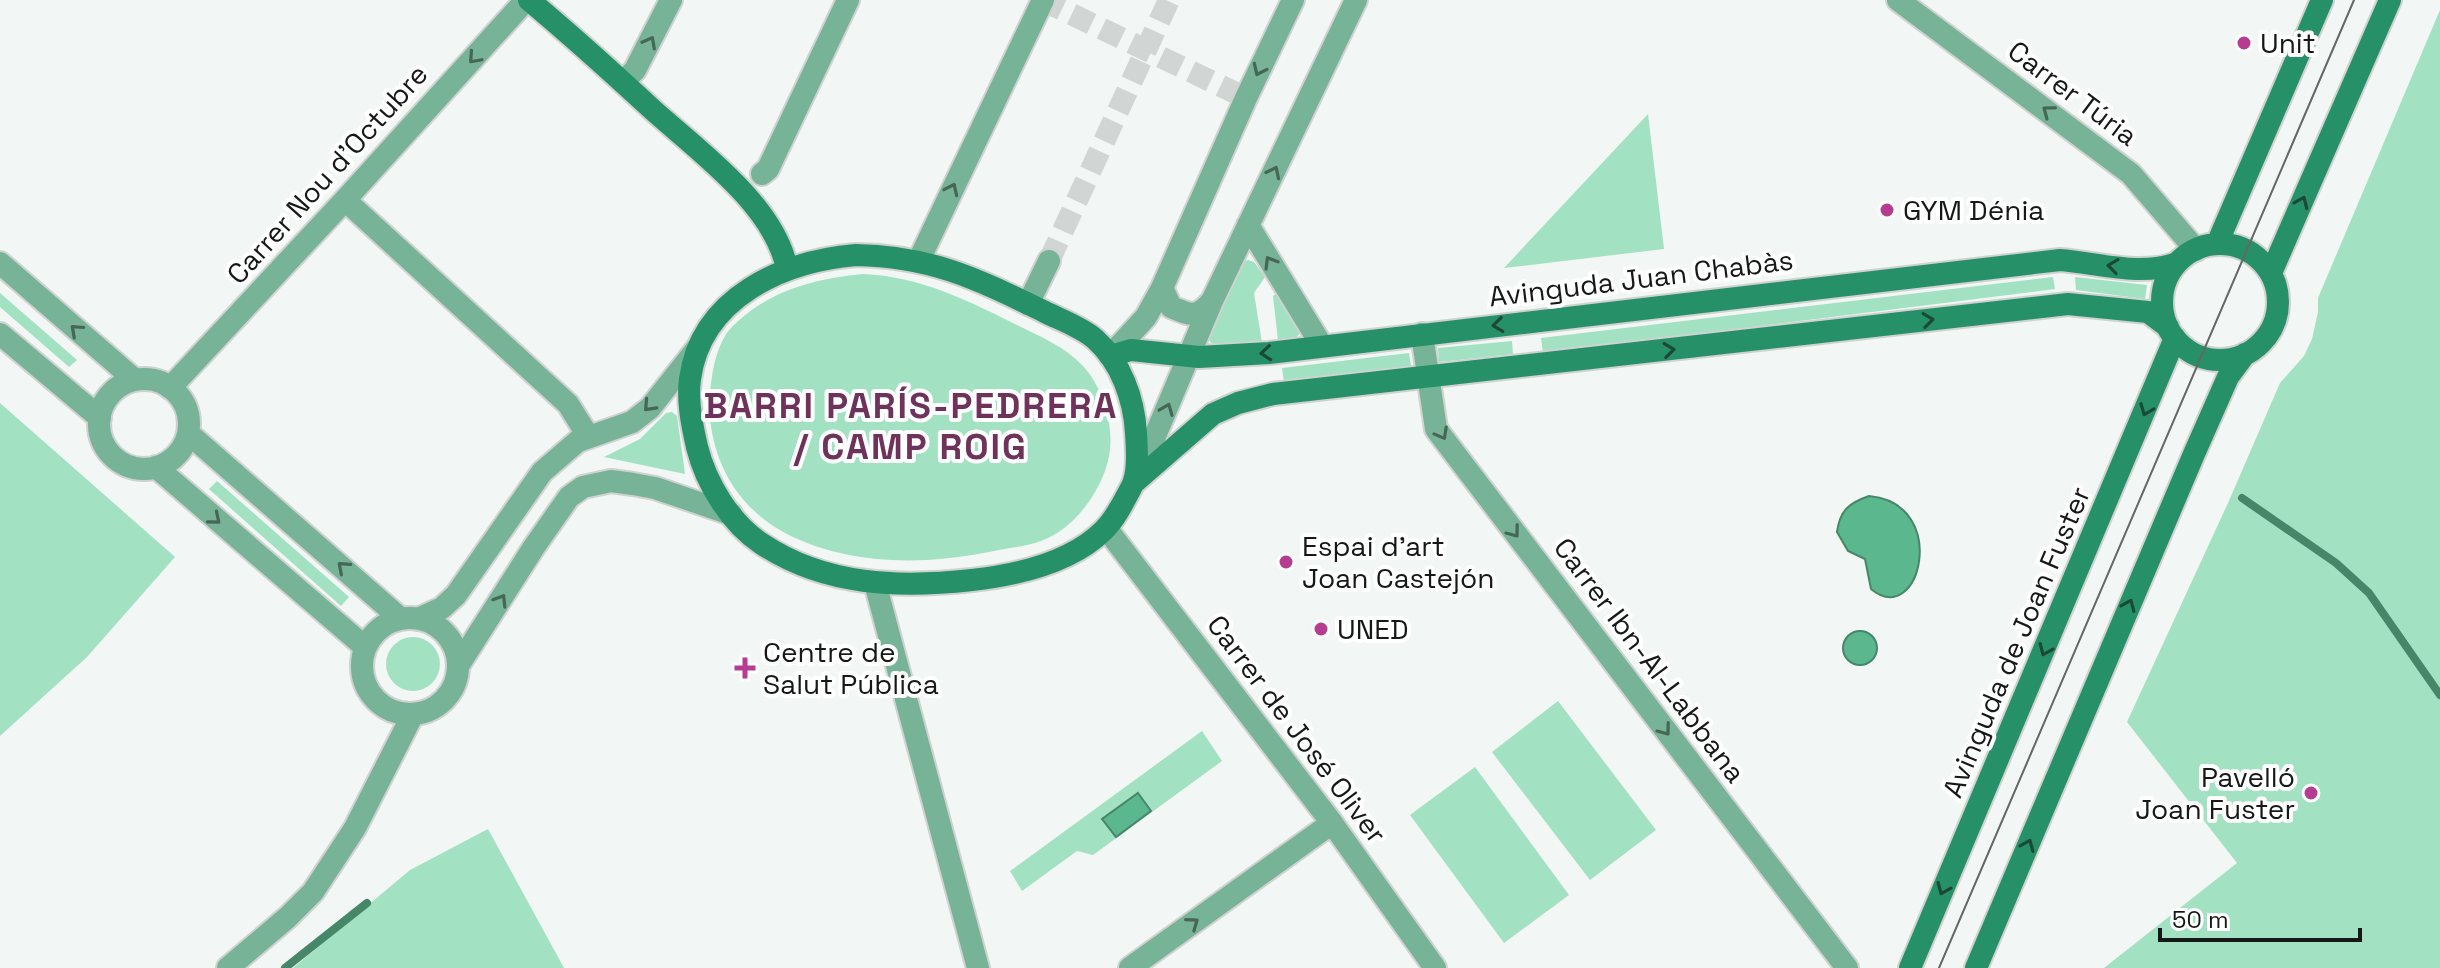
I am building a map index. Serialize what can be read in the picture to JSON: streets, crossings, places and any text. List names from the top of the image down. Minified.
{"streets":{"main road":["Avinguda Juan Chabàs","Avinguda de Joan Fuster"],"street":["Carrer Túria","Carrer Nou d’Octubre","Carrer Ibn-Al-Labbana","Carrer de José Oliver"]},"crossings":[["Carrer Túria","Avinguda Juan Chabàs"],["Carrer Túria","Avinguda de Joan Fuster"],["Avinguda Juan Chabàs","Avinguda de Joan Fuster"],["Avinguda Juan Chabàs","Carrer Ibn-Al-Labbana"]],"one_way":["Carrer Túria","Carrer Nou d’Octubre","Carrer Ibn-Al-Labbana"],"districts":["BARRI PARÍS-PEDRERA / CAMP ROIG"],"places":{"other":["Unit","GYM Dénia","Espai d'art Joan Castejón","UNED","Pavelló Joan Fuster"],"health":["Centre de Salut Pública"]},"scale_bar":"50 m"}
